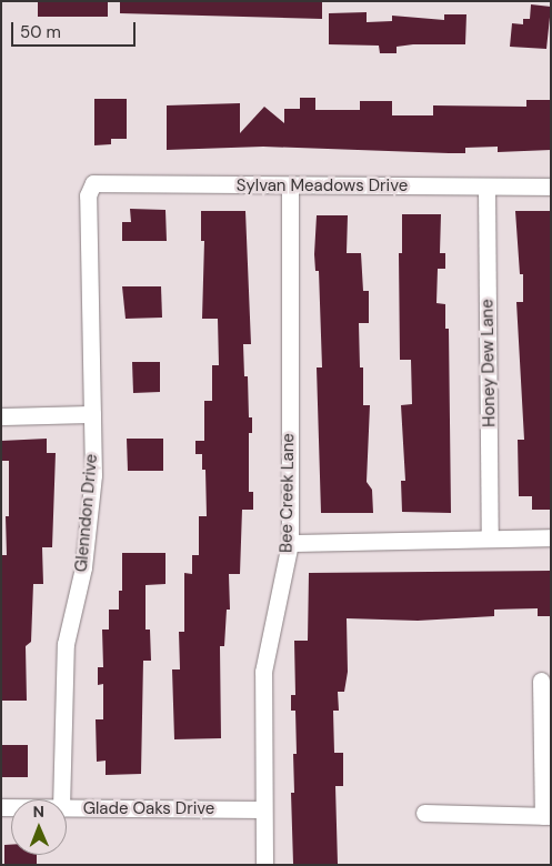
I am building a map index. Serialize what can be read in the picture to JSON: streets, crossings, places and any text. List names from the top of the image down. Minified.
{"streets":{"street":["Sylvan Meadows Drive","Honey Dew Lane","Bee Creek Lane","Glenndon Drive","Glade Oaks Drive"]},"crossings":[["Sylvan Meadows Drive","Honey Dew Lane"],["Sylvan Meadows Drive","Bee Creek Lane"],["Sylvan Meadows Drive","Glenndon Drive"],["Bee Creek Lane","Glade Oaks Drive"]],"scale_bar":"50 m","north":"top"}
